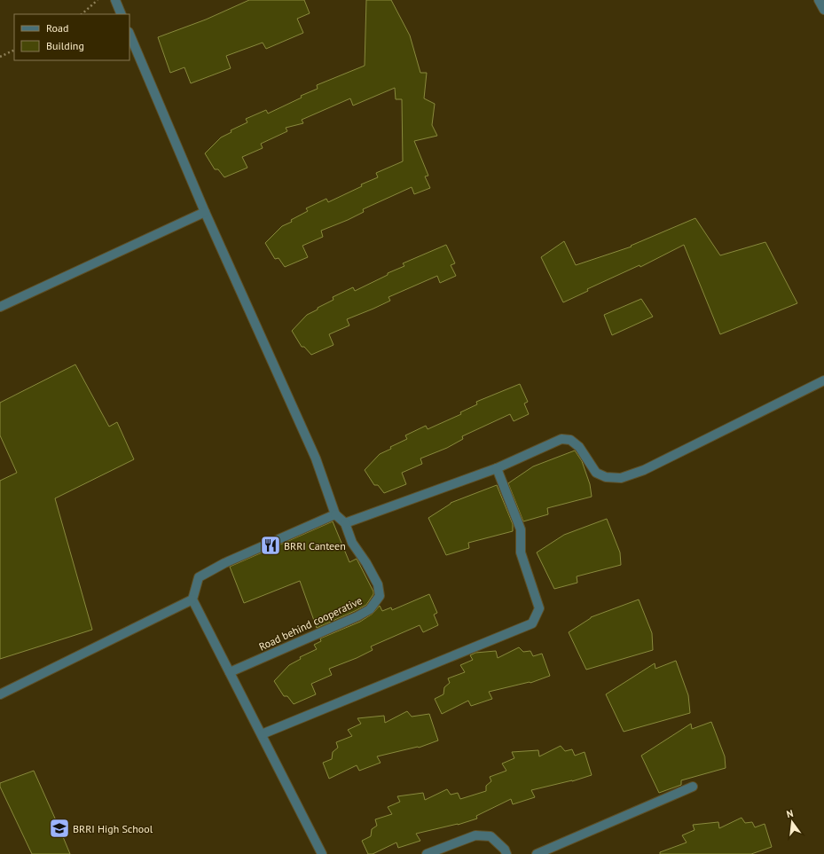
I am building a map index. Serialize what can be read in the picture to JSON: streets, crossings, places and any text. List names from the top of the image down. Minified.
{"streets":{"street":["Road behind cooperative"]},"places":{"restaurant":["BRRI Canteen"],"school or university":["BRRI High School"]},"legend":["Road","Building"],"north":"top"}
